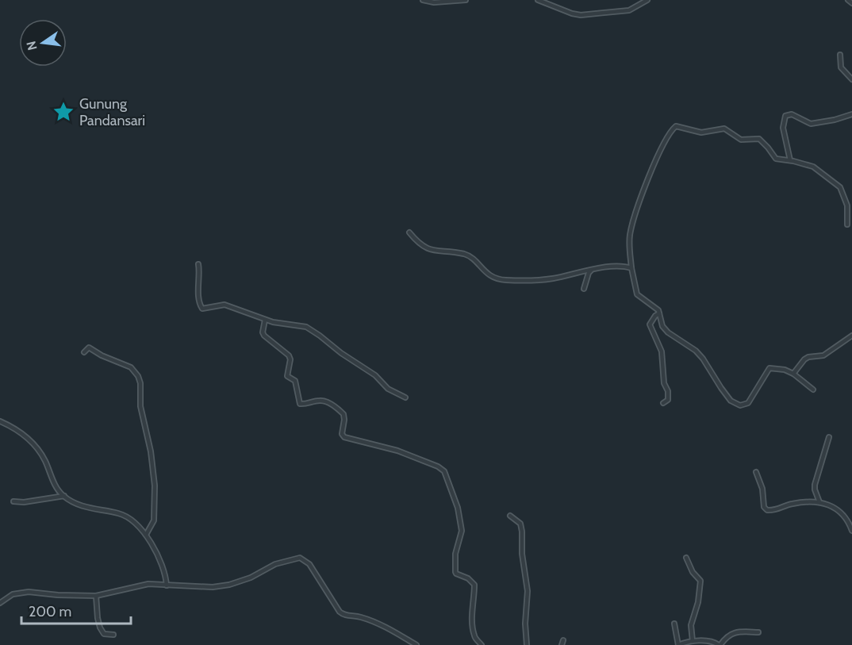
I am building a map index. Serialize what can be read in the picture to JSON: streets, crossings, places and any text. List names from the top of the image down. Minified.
{"places":{"place":["Gunung Pandansari"]},"scale_bar":"200 m","north":"left"}
